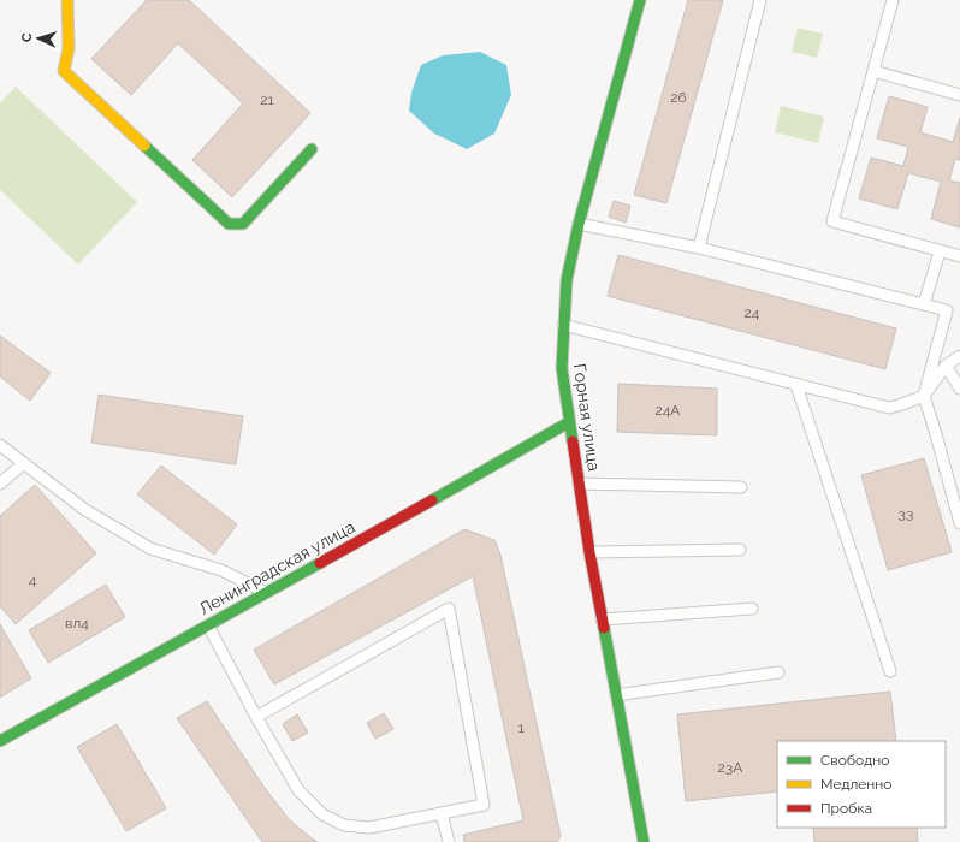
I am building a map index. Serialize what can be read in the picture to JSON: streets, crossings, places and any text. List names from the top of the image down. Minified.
{"streets":{"street":["Горная улица","Ленинградская улица"]},"crossings":[["Горная улица","Ленинградская улица"]],"house_numbers":["26","21","24","24А","33","4","вл4","1","23А"],"legend":["Свободно","Медленно","Пробка"],"north":"left"}
